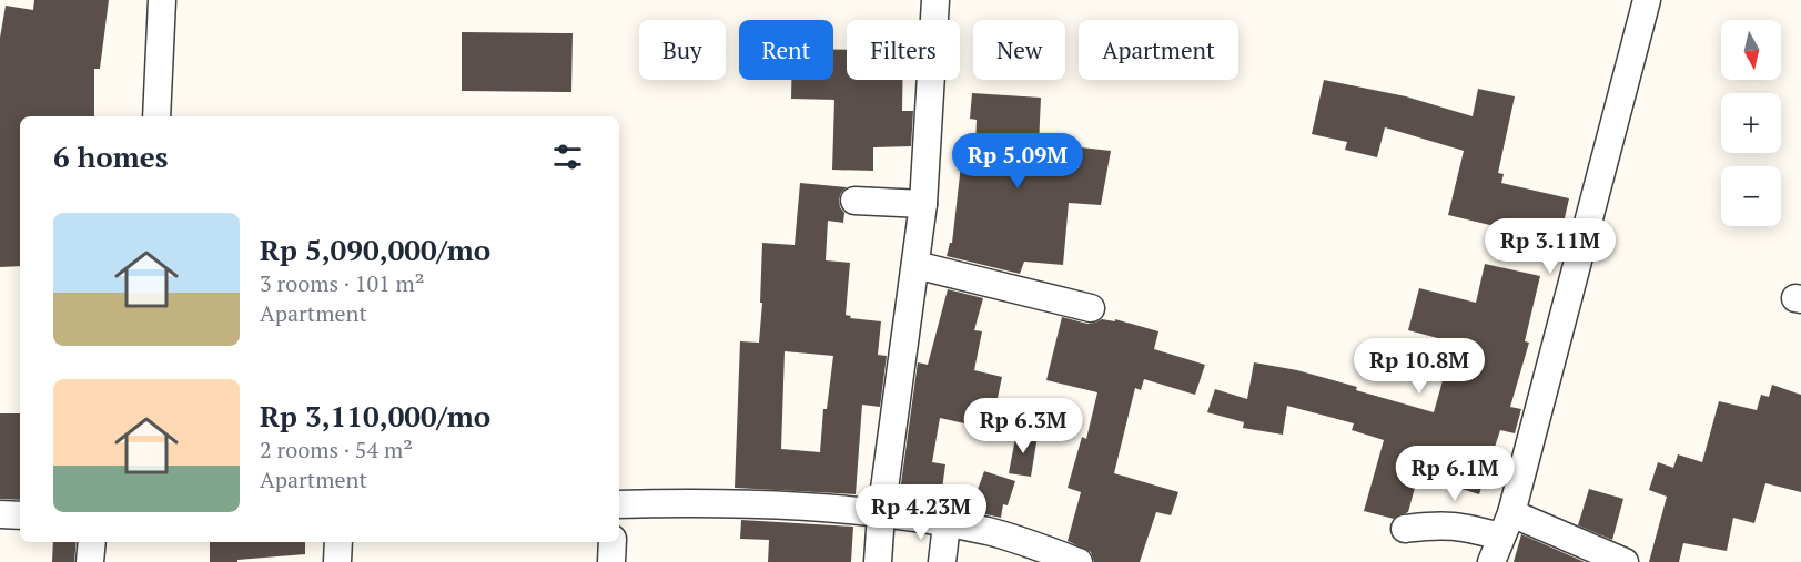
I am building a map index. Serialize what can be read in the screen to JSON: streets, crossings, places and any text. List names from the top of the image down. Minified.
{"north":"bottom","page":{"map_buttons":["+","−"],"chip":["Buy","Rent","Filters","New","Apartment"],"heading":"6 homes","price":["Rp 5.09M","Rp 3.11M","Rp 10.8M","Rp 6.3M","Rp 6.1M","Rp 4.23M"],"list":[{"name":"Rp 5,090,000/mo","note":"3 rooms · 101 m² · Apartment"},{"name":"Rp 3,110,000/mo","note":"2 rooms · 54 m² · Apartment"}]}}
